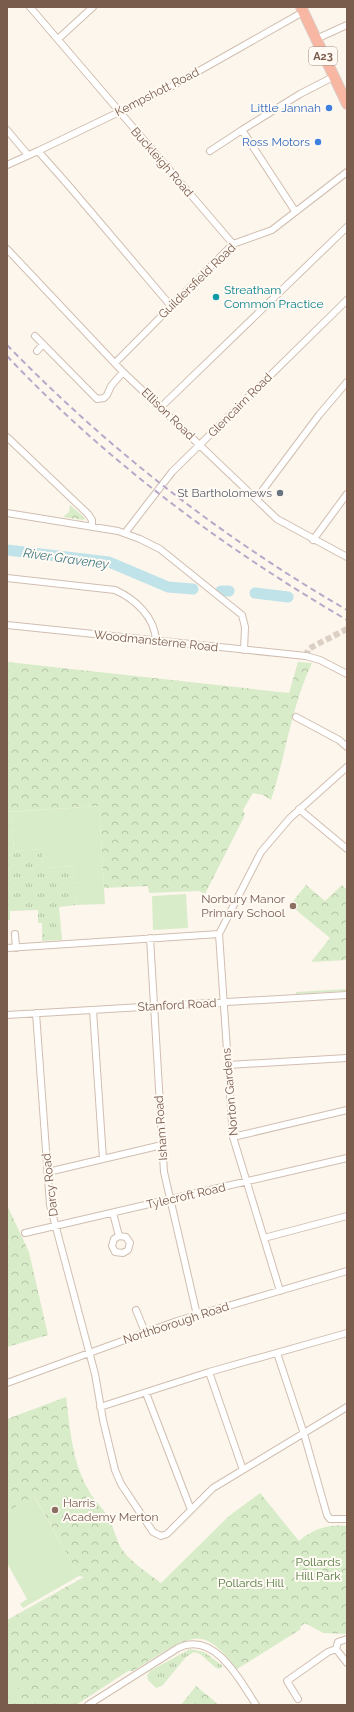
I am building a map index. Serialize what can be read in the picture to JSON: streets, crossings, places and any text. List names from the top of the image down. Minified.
{"streets":{"highway":["A23"],"street":["Kempshott Road","Buckleigh Road","Guildersfield Road","Glencairn Road","Ellison Road","Woodmansterne Road","Stanford Road","Norton Gardens","Isham Road","Darcy Road","Tylecroft Road","Northborough Road"]},"crossings":[["A23","Kempshott Road"],["Kempshott Road","Buckleigh Road"],["Buckleigh Road","Guildersfield Road"],["Guildersfield Road","Ellison Road"],["Glencairn Road","Ellison Road"],["Stanford Road","Norton Gardens"],["Stanford Road","Isham Road"],["Stanford Road","Darcy Road"],["Norton Gardens","Tylecroft Road"],["Norton Gardens","Northborough Road"],["Isham Road","Tylecroft Road"],["Isham Road","Northborough Road"],["Darcy Road","Tylecroft Road"],["Darcy Road","Northborough Road"]],"water":["River Graveney"],"parks":["Pollards Hill Park","Pollards Hill"],"places":["Little Jannah","Ross Motors","Streatham Common Practice","St Bartholomews","Norbury Manor Primary School","Harris Academy Merton"]}
